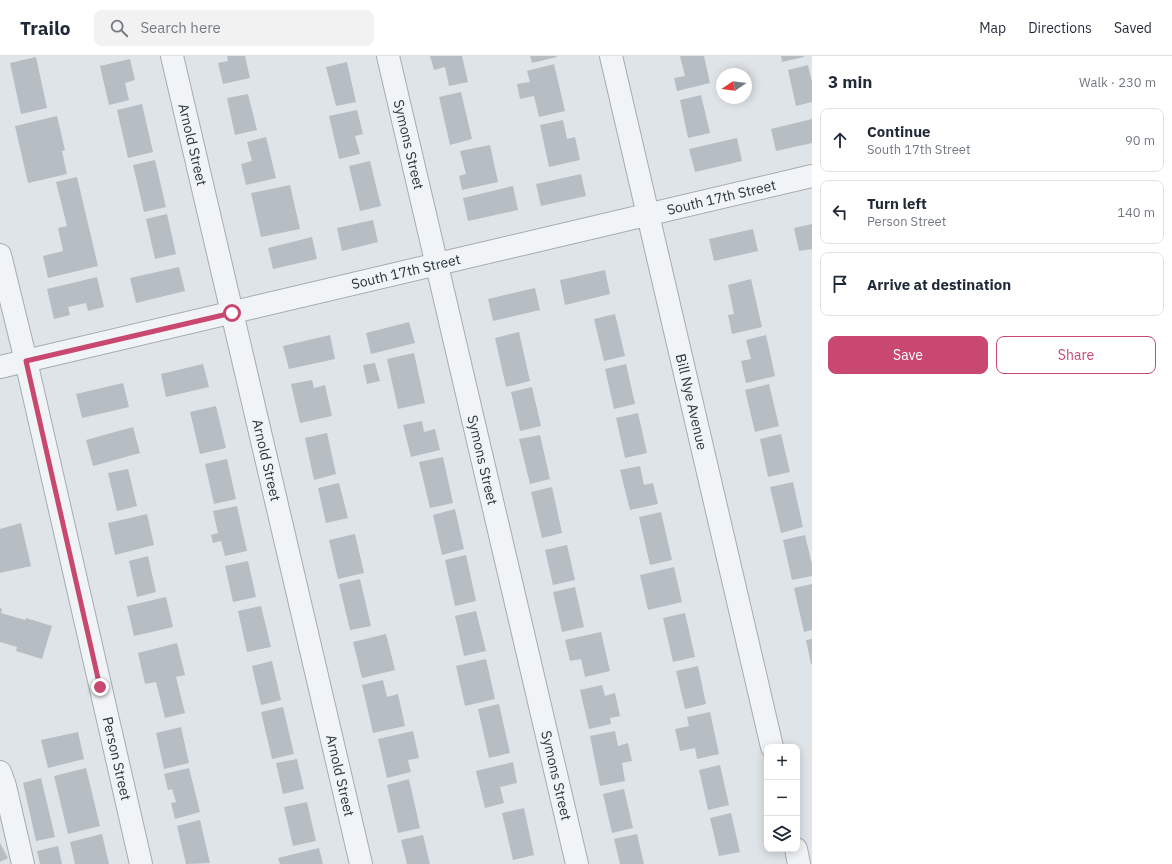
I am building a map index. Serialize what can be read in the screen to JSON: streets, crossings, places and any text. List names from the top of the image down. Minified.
{"streets":{"street":["Arnold Street","Symons Street","South 17th Street","Bill Nye Avenue","Person Street"]},"crossings":[["Arnold Street","South 17th Street"],["Symons Street","South 17th Street"],["South 17th Street","Bill Nye Avenue"],["South 17th Street","Person Street"]],"north":"left","page":{"header":"Trailo","search":"Search here","nav":["Map","Directions","Saved"],"heading":["3 min","Walk · 230 m"],"list":[["Continue","South 17th Street","90 m"],["Turn left","Person Street","140 m"],"Arrive at destination"],"buttons":["Save","Share"],"map_buttons":["+","−"]}}
